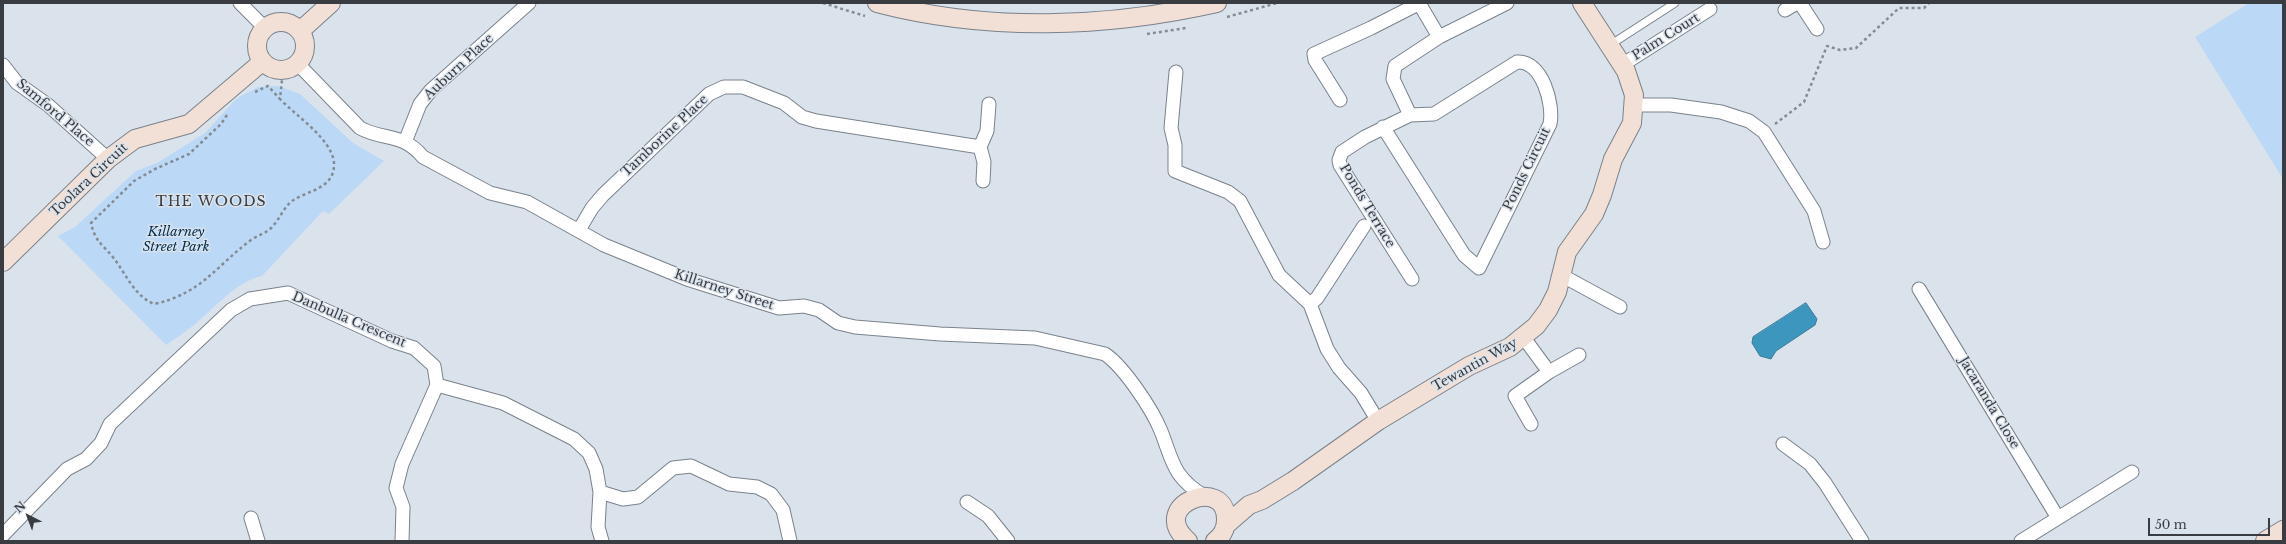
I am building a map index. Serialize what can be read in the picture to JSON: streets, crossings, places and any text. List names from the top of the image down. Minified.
{"streets":{"street":["Palm Court","Auburn Place","Samford Place","Tamborine Place","Ponds Circuit","Toolara Circuit","Ponds Terrace","Killarney Street","Danbulla Crescent","Tewantin Way","Jacaranda Close"]},"crossings":[["Palm Court","Tewantin Way"],["Auburn Place","Killarney Street"],["Samford Place","Toolara Circuit"],["Tamborine Place","Killarney Street"],["Ponds Circuit","Ponds Terrace"],["Toolara Circuit","Killarney Street"],["Killarney Street","Tewantin Way"]],"districts":["THE WOODS"],"parks":["Killarney Street Park"],"scale_bar":"50 m","north":"top left"}
